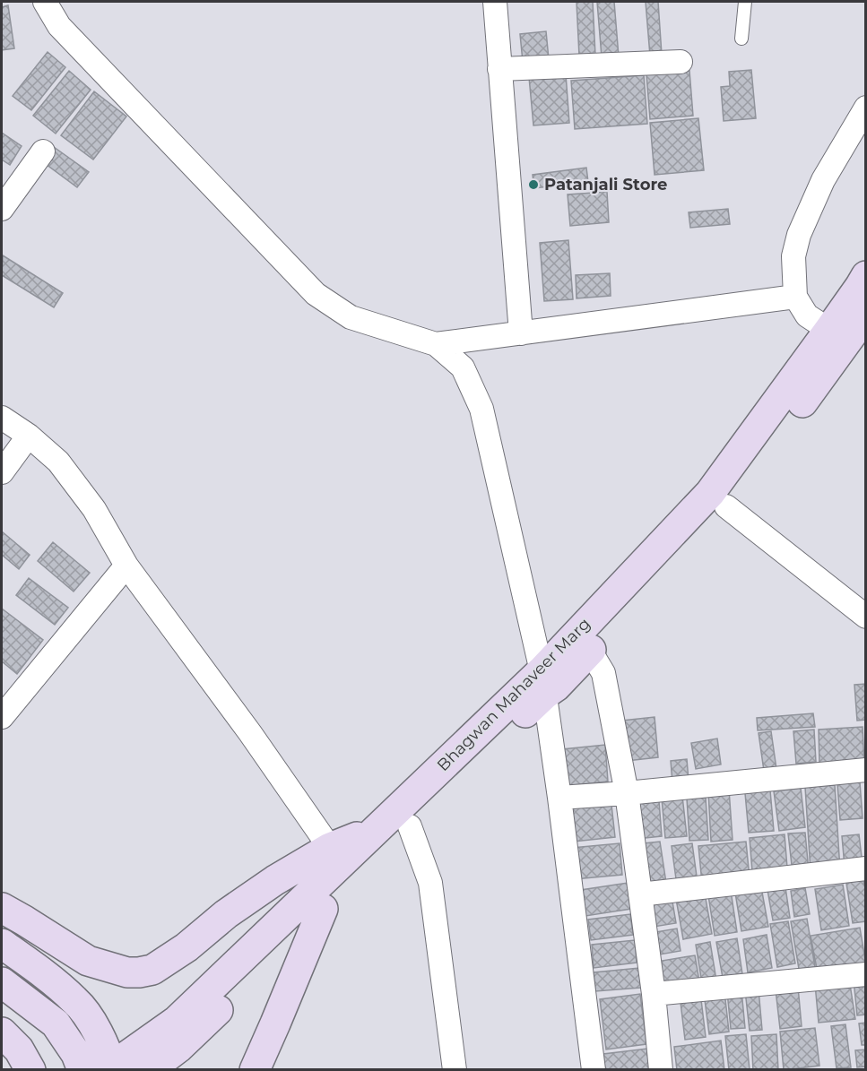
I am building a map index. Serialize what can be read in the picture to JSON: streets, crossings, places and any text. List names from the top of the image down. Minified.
{"streets":{"street":["Bhagwan Mahaveer Marg"]},"places":["Patanjali Store"]}
